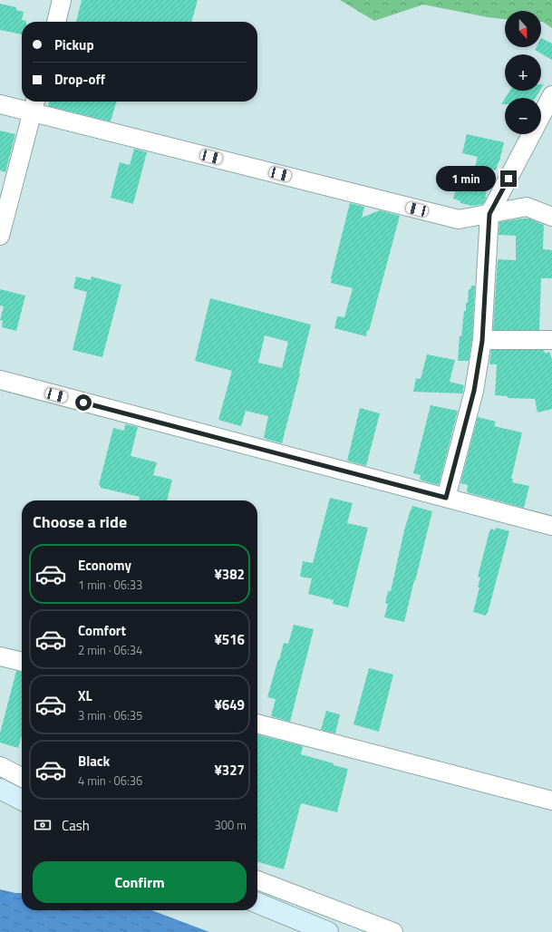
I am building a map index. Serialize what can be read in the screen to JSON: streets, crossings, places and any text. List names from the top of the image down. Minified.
{"north":"bottom","page":{"map_buttons":["+","−"],"banner":["Pickup","Drop-off"],"bubble":"1 min","heading":"Choose a ride","list":[{"name":"Economy","note":"1 min · 06:33","value":"¥382"},{"name":"Comfort","note":"2 min · 06:34","value":"¥516"},{"name":"XL","note":"3 min · 06:35","value":"¥649"},{"name":"Black","note":"4 min · 06:36","value":"¥327"}],"pay":["Cash","300 m"],"buttons":"Confirm"}}
